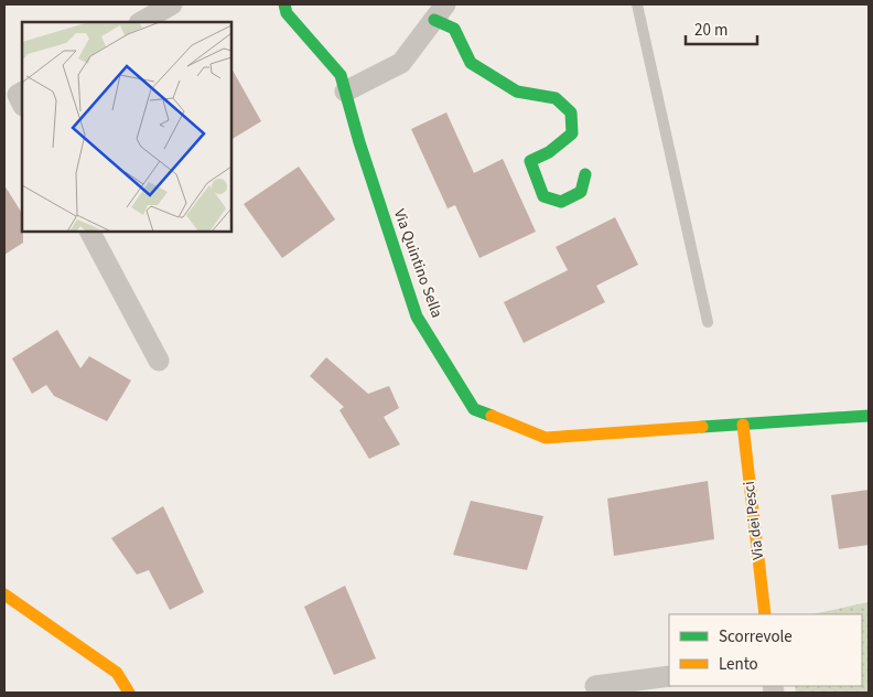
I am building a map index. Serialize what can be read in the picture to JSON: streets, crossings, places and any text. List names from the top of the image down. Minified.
{"streets":{"street":["Via Quintino Sella","Via dei Pesci"]},"crossings":[["Via Quintino Sella","Via dei Pesci"]],"legend":["Scorrevole","Lento"],"scale_bar":"20 m"}
